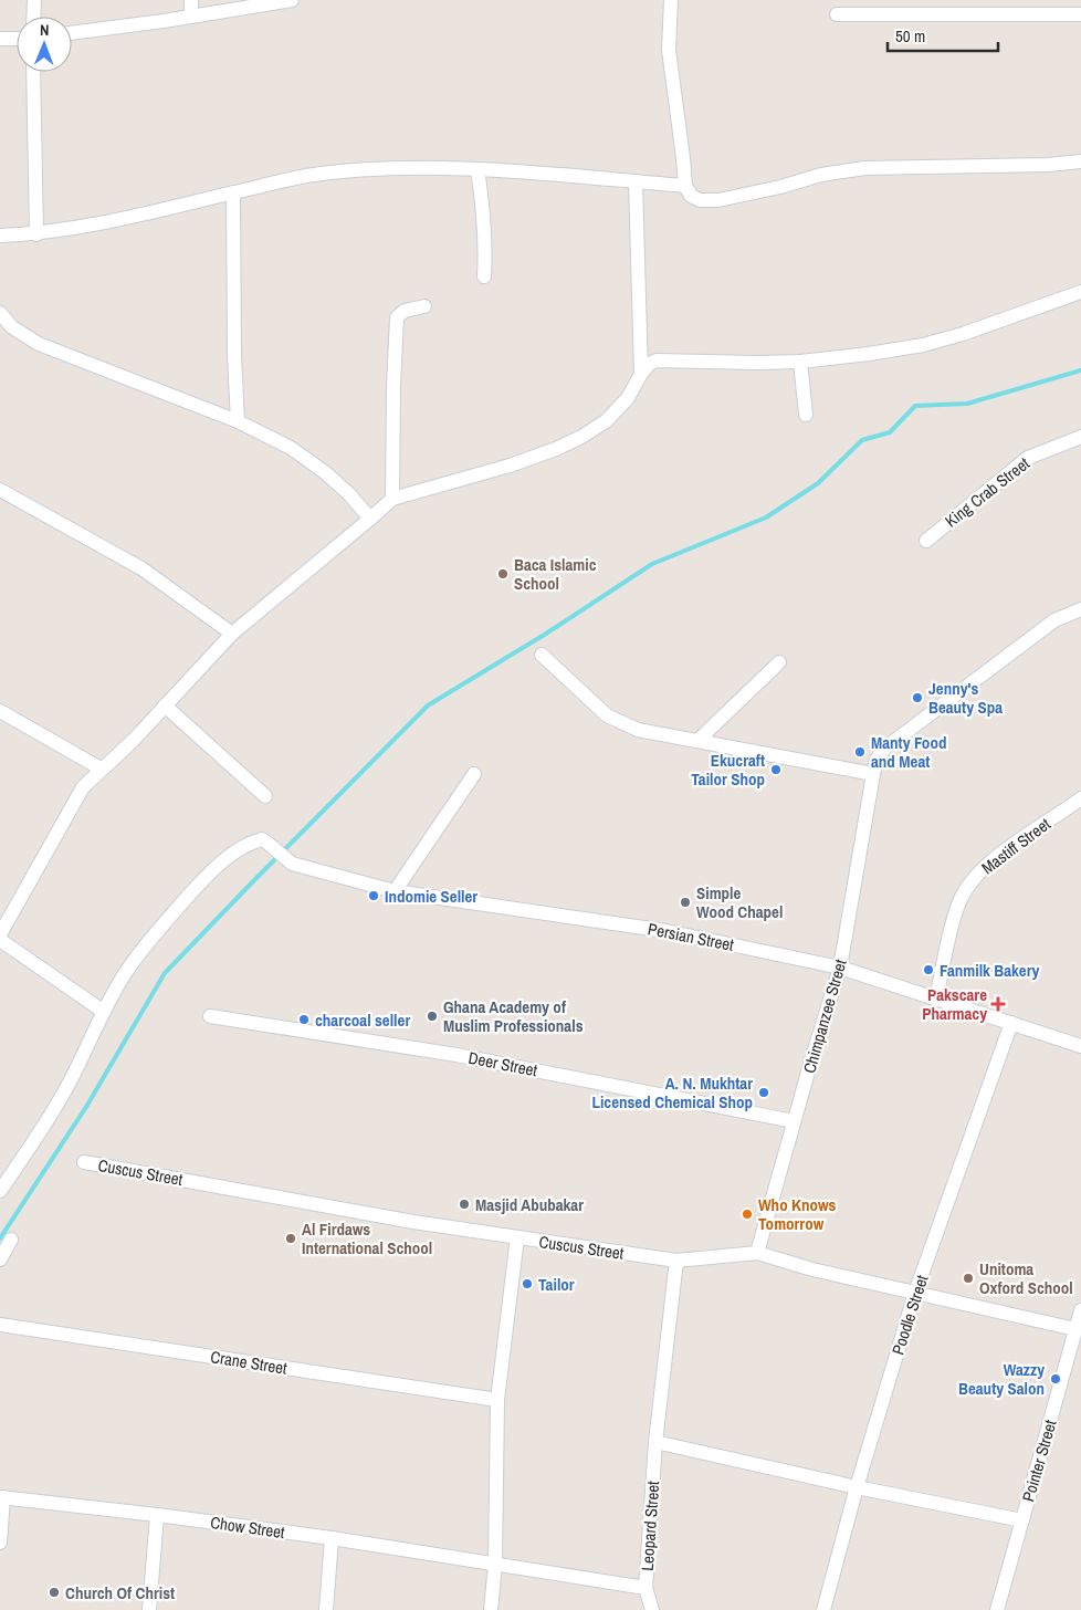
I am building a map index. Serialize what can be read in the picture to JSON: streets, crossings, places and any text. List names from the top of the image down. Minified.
{"streets":{"street":["King Crab Street","Mastiff Street","Persian Street","Chimpanzee Street","Deer Street","Cuscus Street","Poodle Street","Crane Street","Pointer Street","Leopard Street","Chow Street"]},"crossings":[["Mastiff Street","Persian Street"],["Persian Street","Chimpanzee Street"],["Persian Street","Poodle Street"],["Chimpanzee Street","Deer Street"],["Chimpanzee Street","Cuscus Street"],["Cuscus Street","Poodle Street"],["Cuscus Street","Pointer Street"],["Cuscus Street","Leopard Street"],["Leopard Street","Chow Street"]],"places":{"other":["Baca Islamic School","Jenny's Beauty Spa","Manty Food and Meat","Ekucraft Tailor Shop","Indomie Seller","Simple Wood Chapel","Fanmilk Bakery","Ghana Academy of Muslim Professionals","charcoal seller","A. N. Mukhtar Licensed Chemical Shop","Masjid Abubakar","Who Knows Tomorrow","Al Firdaws International School","Unitoma Oxford School","Tailor","Wazzy Beauty Salon","Church Of Christ"],"health":["Pakscare Pharmacy"]},"scale_bar":"50 m","north":"top"}
